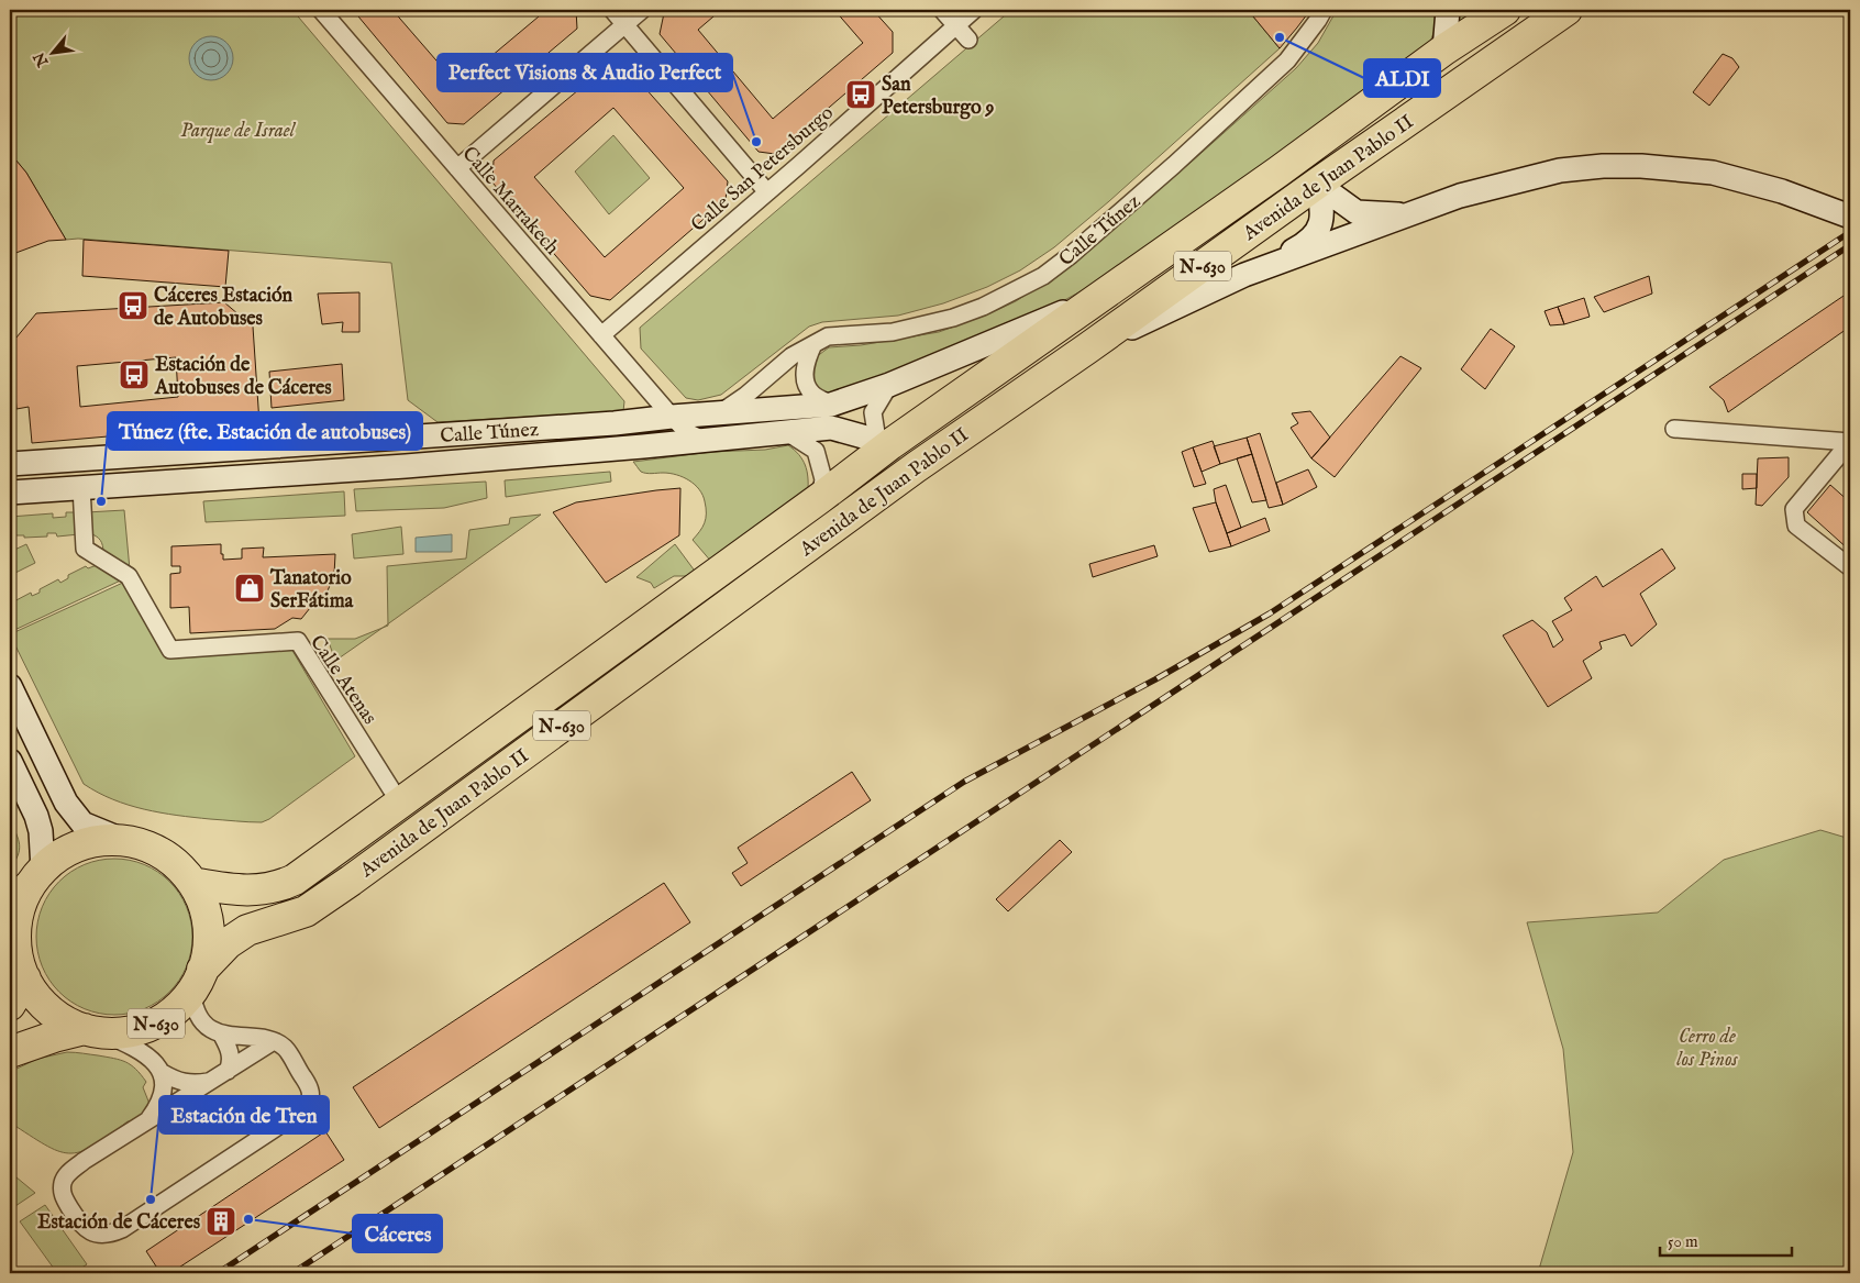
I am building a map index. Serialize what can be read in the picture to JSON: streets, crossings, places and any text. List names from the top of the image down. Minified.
{"streets":{"highway":["Avenida de Juan Pablo II","N-630"],"main road":["Calle Túnez"],"street":["Calle San Petersburgo","Calle Marrakech","Calle Atenas"]},"crossings":[["Calle San Petersburgo","Calle Marrakech"],["Avenida de Juan Pablo II","Calle Túnez"],["Avenida de Juan Pablo II","N-630"],["Calle Marrakech","Calle Túnez"],["Calle Túnez","Calle Atenas"]],"parks":["Parque de Israel","Cerro de los Pinos"],"places":{"other":["ALDI","Perfect Visions & Audio Perfect","Túnez (fte. Estación de autobuses)","Estación de Tren","Cáceres"],"bus stop":["San Petersburgo 9","Cáceres Estación de Autobuses","Estación de Autobuses de Cáceres"],"shop":["Tanatorio SerFátima"],"building":["Estación de Cáceres"]},"scale_bar":"50 m","north":"bottom left"}
